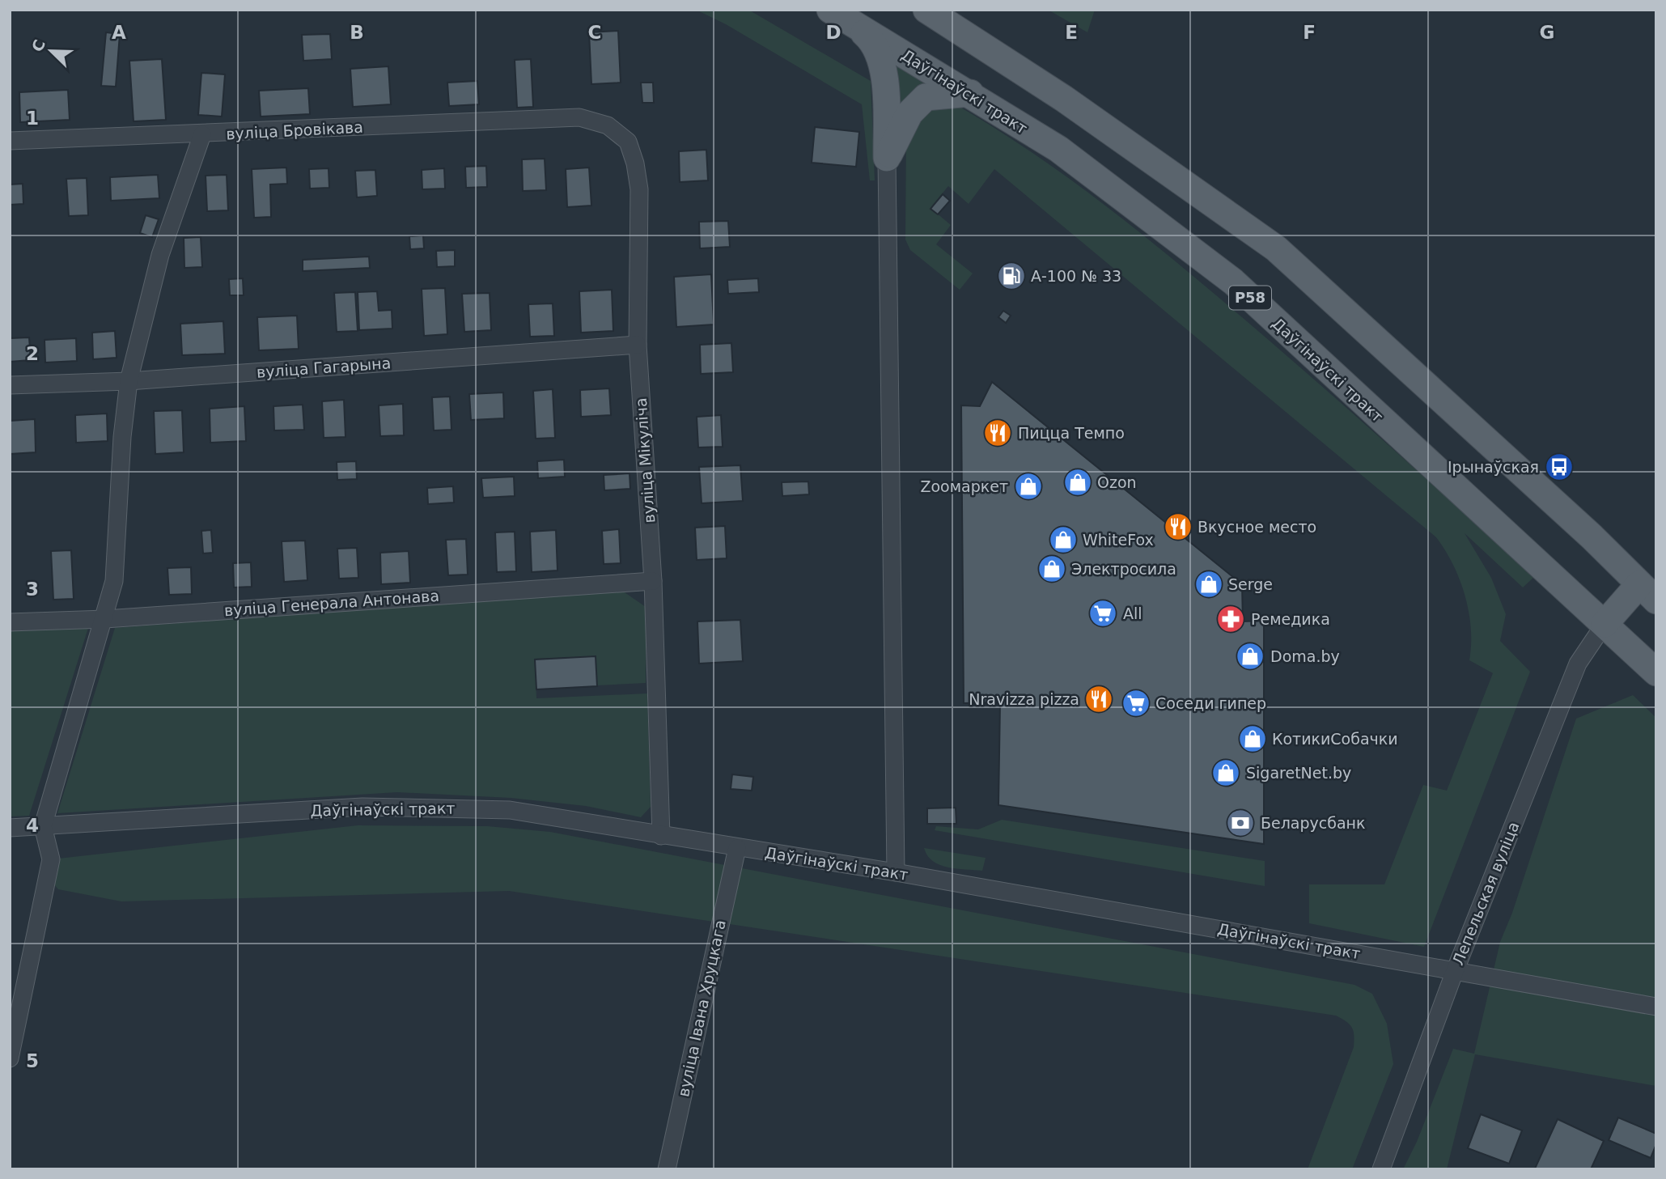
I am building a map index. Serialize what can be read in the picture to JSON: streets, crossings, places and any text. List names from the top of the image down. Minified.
{"streets":{"main road":["Даўгінаўскі тракт","Р58"],"street":["вуліца Бровікава","вуліца Гагарына","вуліца Мікуліча","вуліца Генерала Антонава","Лепельская вуліца","вуліца Івана Хруцкага"]},"crossings":[["Даўгінаўскі тракт","вуліца Мікуліча"],["Даўгінаўскі тракт","Лепельская вуліца"],["Даўгінаўскі тракт","вуліца Івана Хруцкага"],["вуліца Бровікава","вуліца Мікуліча"],["вуліца Гагарына","вуліца Мікуліча"],["вуліца Мікуліча","вуліца Генерала Антонава"]],"places":{"fuel station":["А-100 № 33"],"restaurant":["Пицца Темпо","Вкусное место","Nravizza pizza"],"bus stop":["Ірынаўская"],"shop":["Ozon","Zooмаркет","WhiteFox","Электросила","Serge","Doma.by","КотикиСобачки","SigaretNet.by"],"supermarket":["All","Соседи гипер"],"pharmacy":["Ремедика"],"bank":["Беларусбанк"]},"north":"top left","grid":{"columns":["A","B","C","D","E","F","G"],"rows":["1","2","3","4","5"]}}
